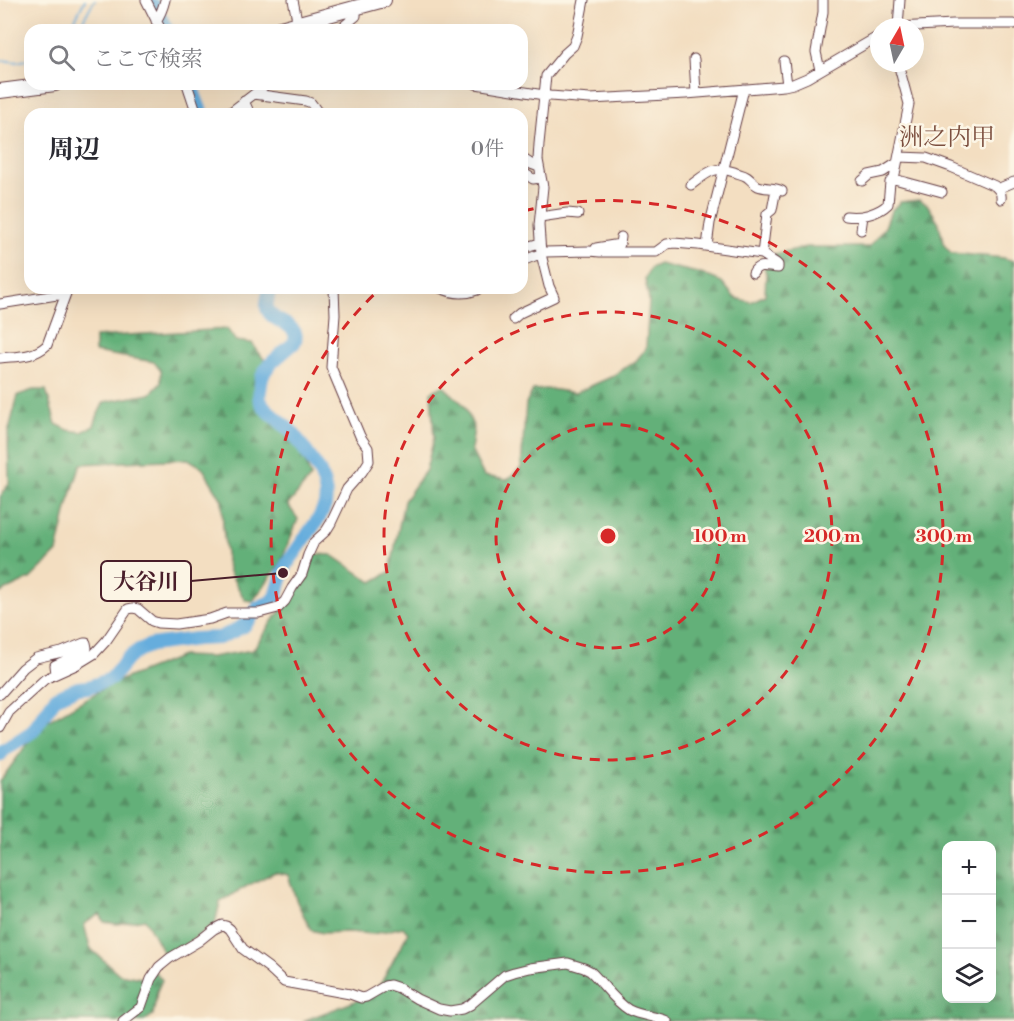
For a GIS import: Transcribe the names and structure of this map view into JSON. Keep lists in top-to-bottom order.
{
  "districts": ["洲之内甲"],
  "places": ["大谷川"],
  "north": "top",
  "page": {
    "search": "ここで検索",
    "heading": ["周辺", "0件"],
    "map_buttons": ["+", "−"]
  },
  "rings": ["100 m", "200 m", "300 m"]
}
